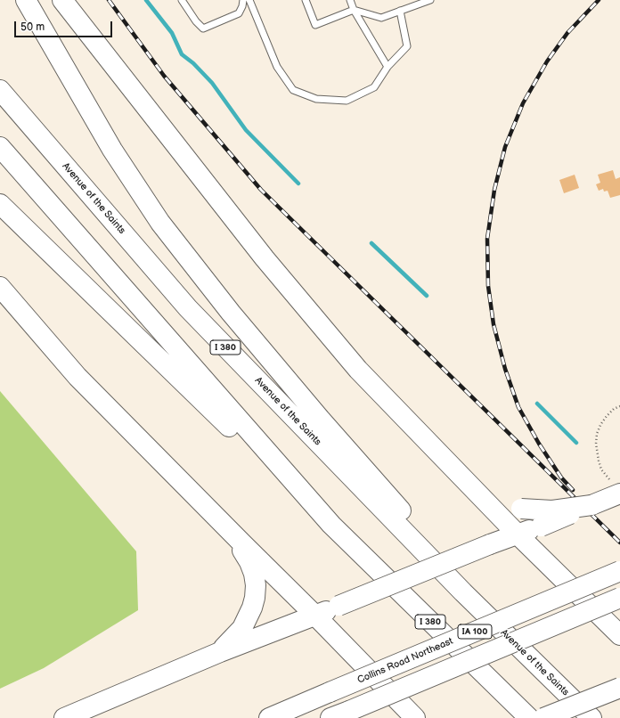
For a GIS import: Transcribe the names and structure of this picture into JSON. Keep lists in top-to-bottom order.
{
  "streets": {
    "highway": [
      "Avenue of the Saints",
      "I 380",
      "IA 100",
      "Collins Road Northeast"
    ]
  },
  "scale_bar": "50 m"
}
